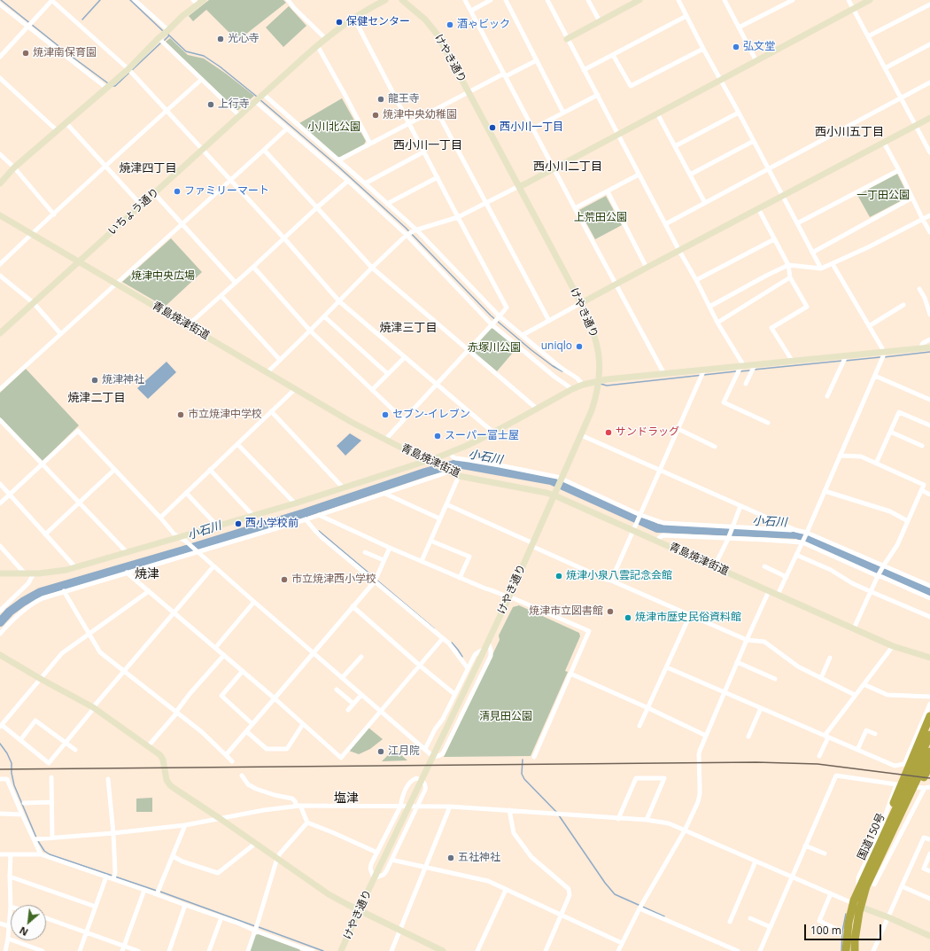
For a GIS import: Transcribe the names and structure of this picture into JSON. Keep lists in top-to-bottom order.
{
  "streets": {
    "highway": ["国道150号"],
    "street": ["けやき通り", "いちょう通り", "青島焼津街道"]
  },
  "crossings": [
    ["けやき通り", "青島焼津街道"],
    ["いちょう通り", "青島焼津街道"]
  ],
  "districts": [
    "西小川五丁目",
    "西小川一丁目",
    "西小川二丁目",
    "焼津四丁目",
    "焼津三丁目",
    "焼津二丁目",
    "焼津",
    "塩津"
  ],
  "water": ["小石川"],
  "parks": [
    "小川北公園",
    "一丁田公園",
    "上荒田公園",
    "焼津中央広場",
    "赤塚川公園",
    "清見田公園"
  ],
  "places": [
    "保健センター",
    "酒ゃビック",
    "光心寺",
    "弘文堂",
    "焼津南保育園",
    "龍王寺",
    "上行寺",
    "焼津中央幼稚園",
    "西小川一丁目",
    "ファミリーマート",
    "uniqlo",
    "焼津神社",
    "市立焼津中学校",
    "セブン-イレブン",
    "サンドラッグ",
    "スーパー富士屋",
    "西小学校前",
    "焼津小泉八雲記念会館",
    "市立焼津西小学校",
    "焼津市立図書館",
    "焼津市歴史民俗資料館",
    "江月院",
    "五社神社"
  ],
  "scale_bar": "100 m",
  "north": "bottom left"
}
